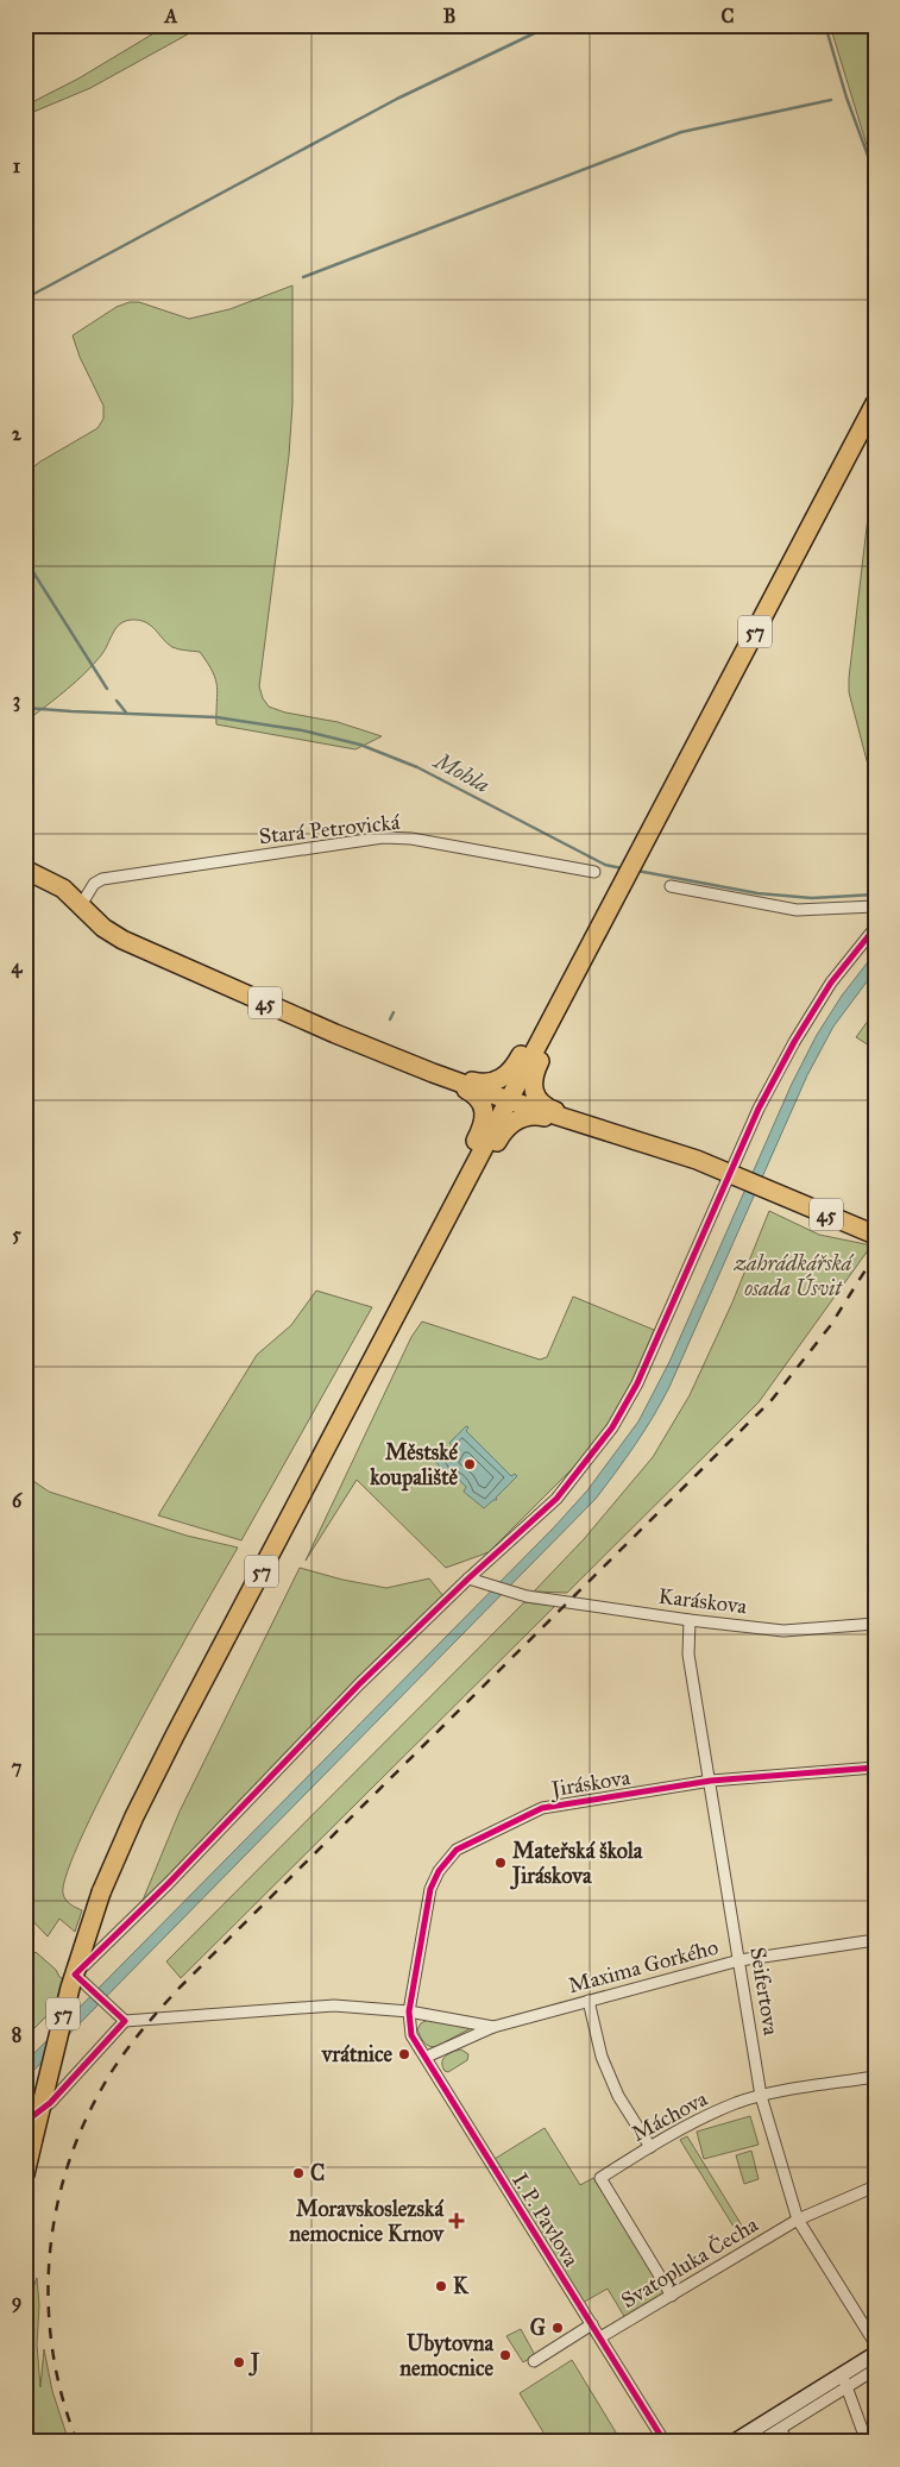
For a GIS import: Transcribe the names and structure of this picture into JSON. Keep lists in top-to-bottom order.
{
  "streets": {
    "main road": ["57", "45"],
    "street": [
      "Stará Petrovická",
      "Karáskova",
      "Jiráskova",
      "Maxima Gorkého",
      "Seifertova",
      "Máchova",
      "I. P. Pavlova",
      "Svatopluka Čecha"
    ]
  },
  "crossings": [
    ["57", "45"],
    ["Stará Petrovická", "45"],
    ["Karáskova", "Seifertova"],
    ["Jiráskova", "Maxima Gorkého"],
    ["Jiráskova", "Seifertova"],
    ["Jiráskova", "I. P. Pavlova"],
    ["Maxima Gorkého", "Seifertova"],
    ["Maxima Gorkého", "I. P. Pavlova"],
    ["Seifertova", "Máchova"],
    ["Seifertova", "Svatopluka Čecha"],
    ["Máchova", "Svatopluka Čecha"],
    ["I. P. Pavlova", "Svatopluka Čecha"]
  ],
  "water": ["Mohla"],
  "parks": ["zahrádkářská osada Úsvit"],
  "places": {
    "other": [
      "Městské koupaliště",
      "Mateřská škola Jiráskova",
      "vrátnice",
      "C",
      "K",
      "G",
      "Ubytovna nemocnice",
      "J"
    ],
    "health": ["Moravskoslezská nemocnice Krnov"]
  },
  "grid": {
    "columns": ["A", "B", "C"],
    "rows": [
      "1",
      "2",
      "3",
      "4",
      "5",
      "6",
      "7",
      "8",
      "9"
    ]
  }
}
